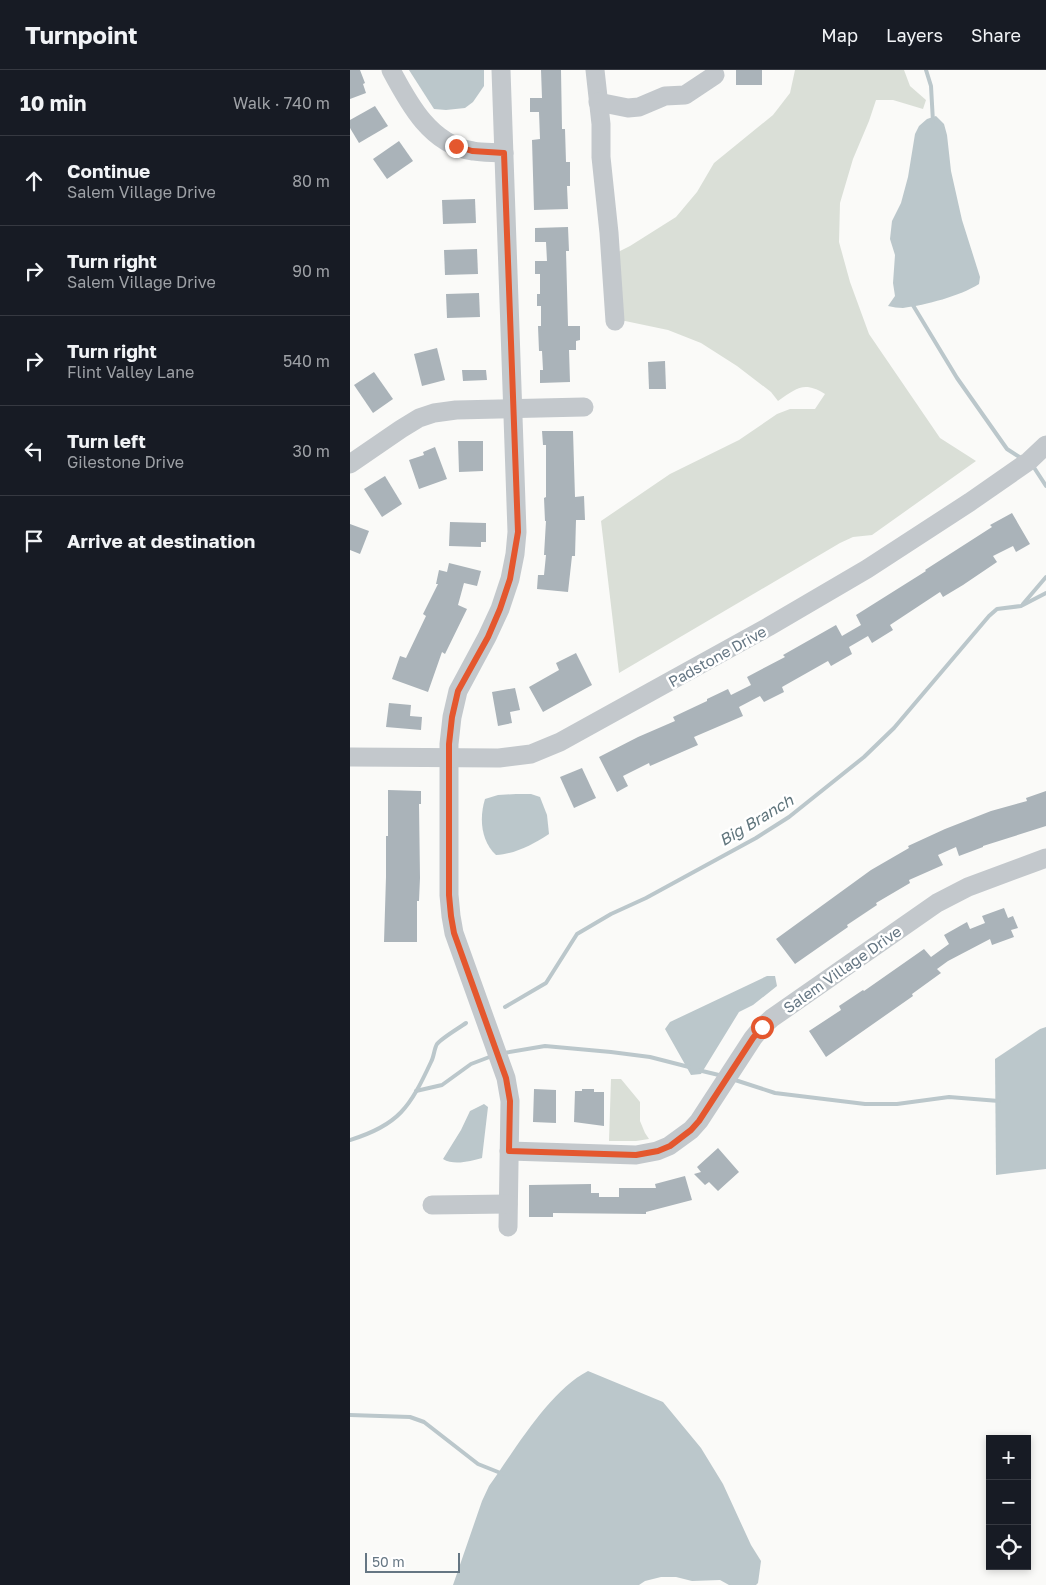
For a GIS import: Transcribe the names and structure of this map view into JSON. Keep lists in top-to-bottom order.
{
  "streets": {
    "street": ["Padstone Drive", "Salem Village Drive"]
  },
  "water": ["Big Branch"],
  "scale_bar": "50 m",
  "page": {
    "header": "Turnpoint",
    "nav": ["Map", "Layers", "Share"],
    "heading": ["10 min", "Walk · 740 m"],
    "list": [
      ["Continue", "Salem Village Drive", "80 m"],
      ["Turn right", "Salem Village Drive", "90 m"],
      ["Turn right", "Flint Valley Lane", "540 m"],
      ["Turn left", "Gilestone Drive", "30 m"],
      "Arrive at destination"
    ],
    "map_buttons": ["+", "−"],
    "scale": "50 m"
  }
}
